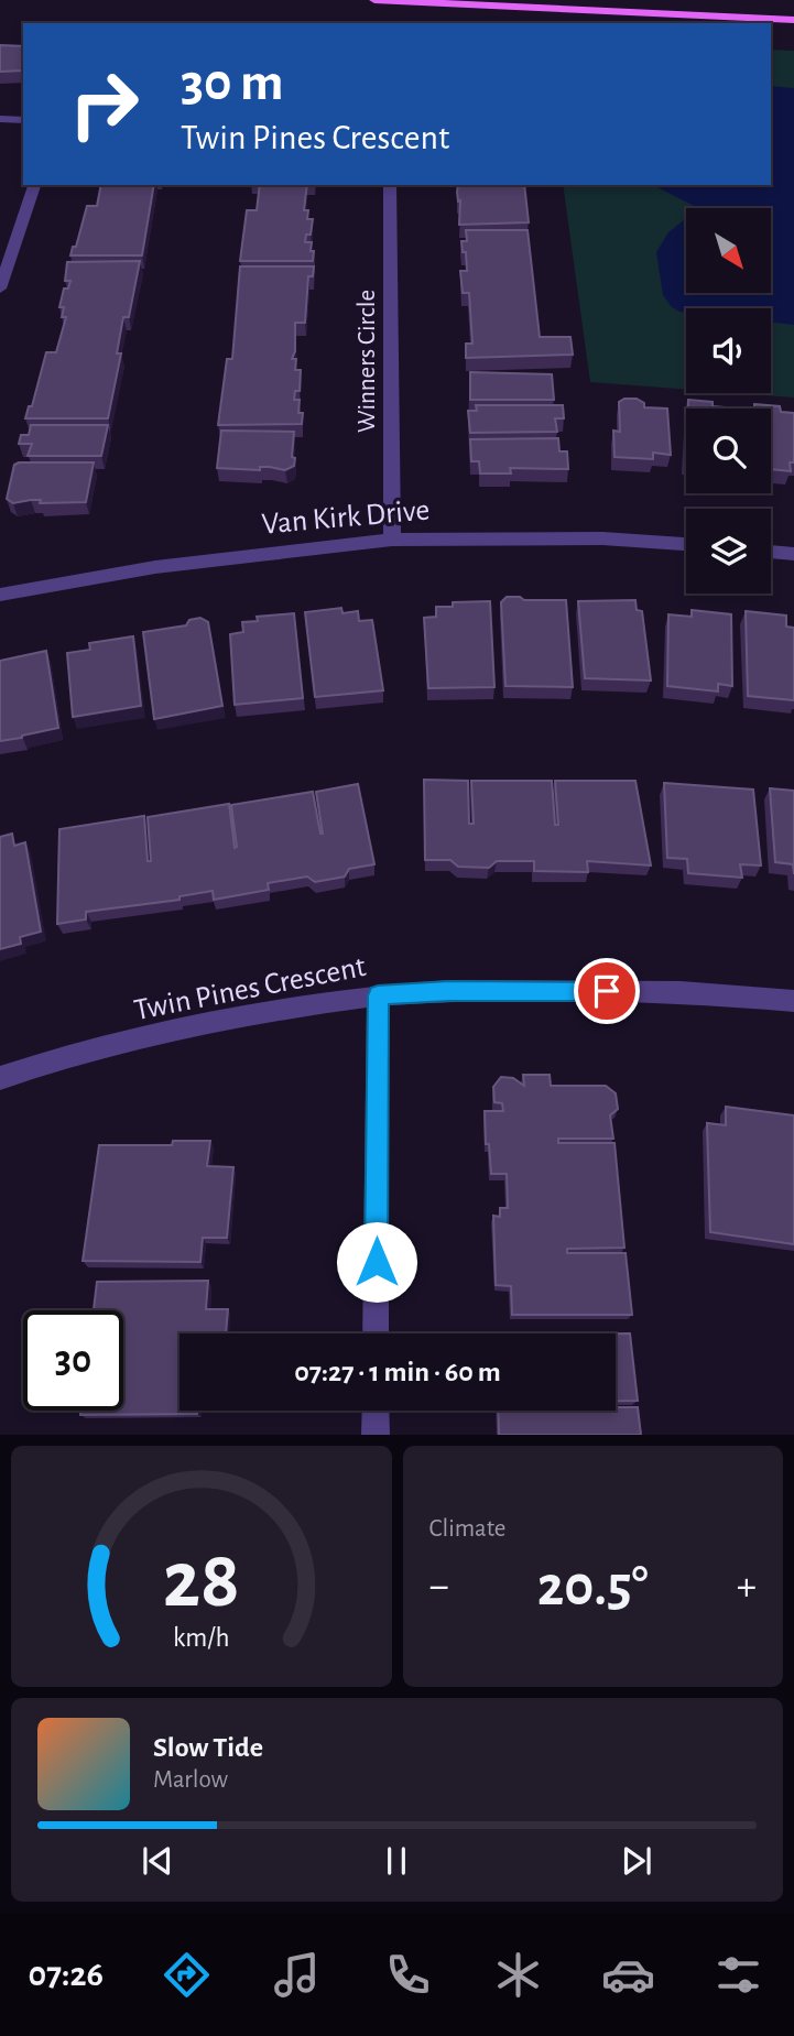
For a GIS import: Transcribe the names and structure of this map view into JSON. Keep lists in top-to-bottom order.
{
  "streets": {
    "street": ["Winners Circle", "Van Kirk Drive", "Twin Pines Crescent"]
  },
  "crossings": [
    ["Winners Circle", "Van Kirk Drive"]
  ],
  "north": "bottom right",
  "page": {
    "turn": ["30 m", "Twin Pines Crescent"],
    "limit": "30",
    "trip": "07:27 · 1 min · 60 m",
    "tile": "Climate",
    "heat": ["−", "20.5°", "+"],
    "song": ["Slow Tide", "Marlow"],
    "tabs": "07:26",
    "gauge": ["28", "km/h"]
  }
}
